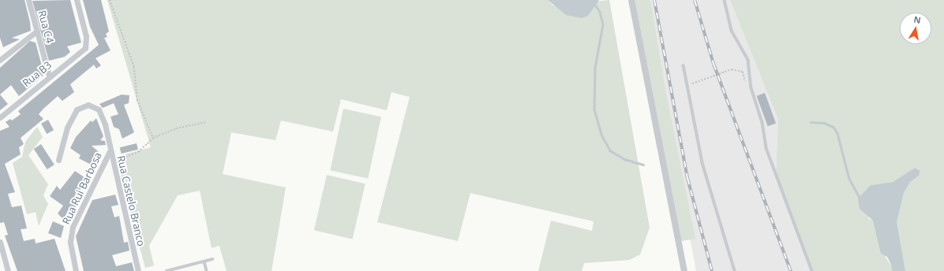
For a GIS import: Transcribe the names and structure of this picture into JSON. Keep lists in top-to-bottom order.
{
  "streets": {
    "street": [
      "Rua C4",
      "Rua B3",
      "Rua Rui Barbosa",
      "Rua Castelo Branco"
    ]
  },
  "crossings": [
    ["Rua C4", "Rua B3"],
    ["Rua Rui Barbosa", "Rua Castelo Branco"]
  ],
  "north": "top"
}
